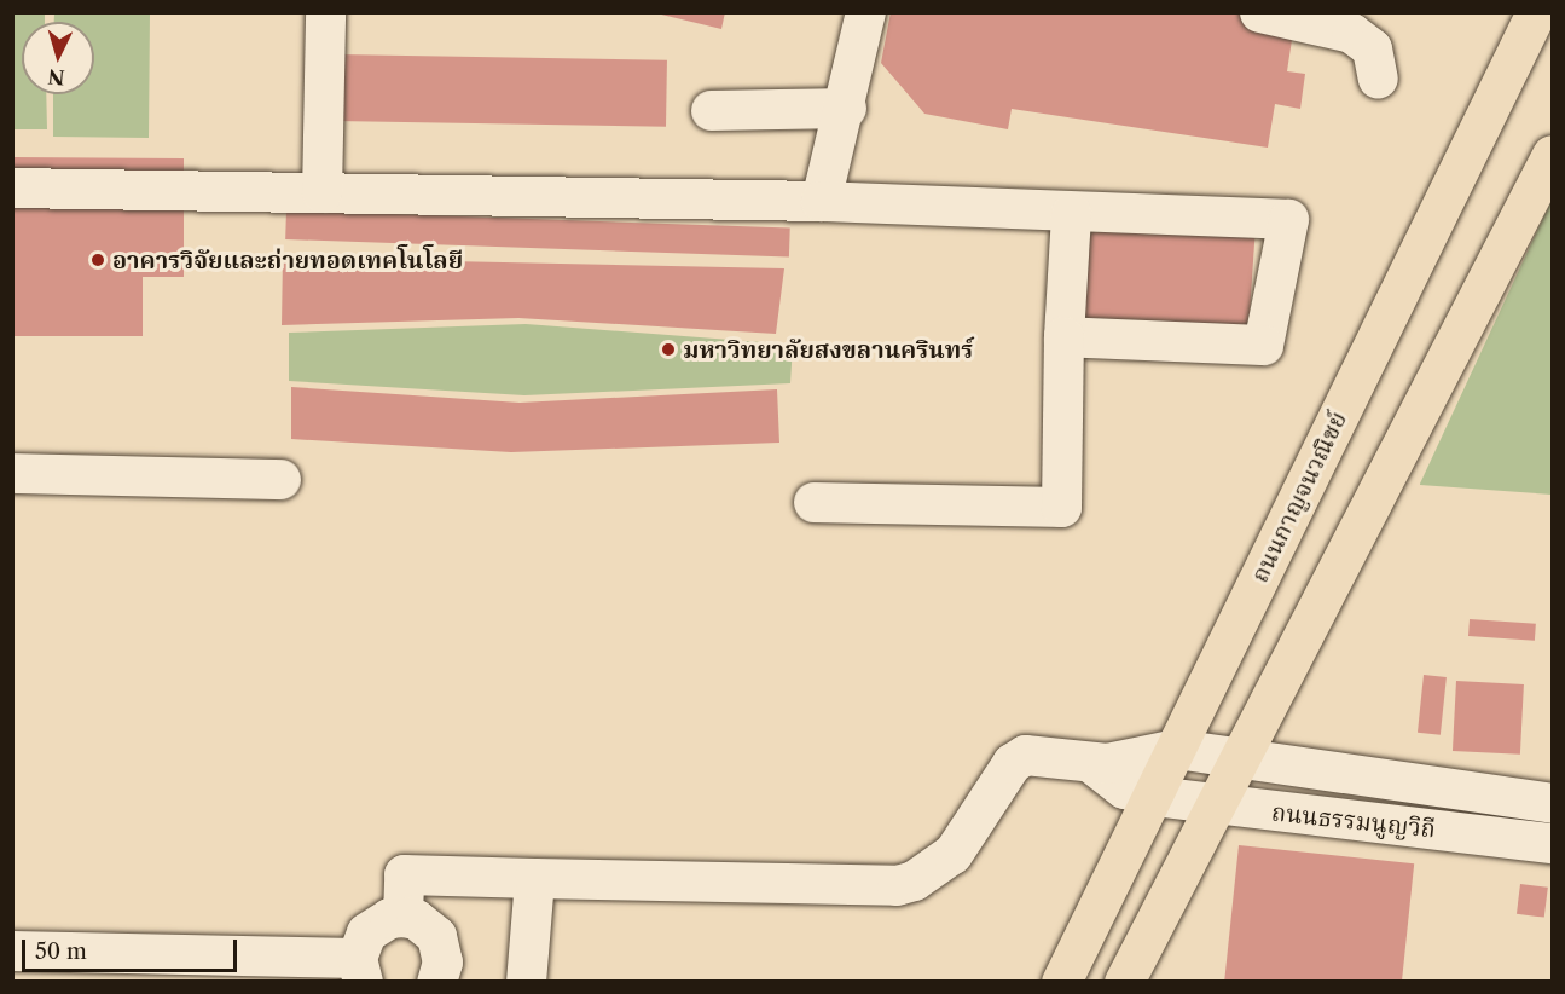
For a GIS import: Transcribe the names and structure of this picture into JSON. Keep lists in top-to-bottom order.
{
  "streets": {
    "main road": ["ถนนกาญจนวณิชย์"],
    "street": ["ถนนธรรมนูญวิถี"]
  },
  "crossings": [
    ["ถนนกาญจนวณิชย์", "ถนนธรรมนูญวิถี"]
  ],
  "places": ["อาคารวิจัยและถ่ายทอดเทคโนโลยี", "มหาวิทยาลัยสงขลานครินทร์"],
  "scale_bar": "50 m",
  "north": "bottom"
}
